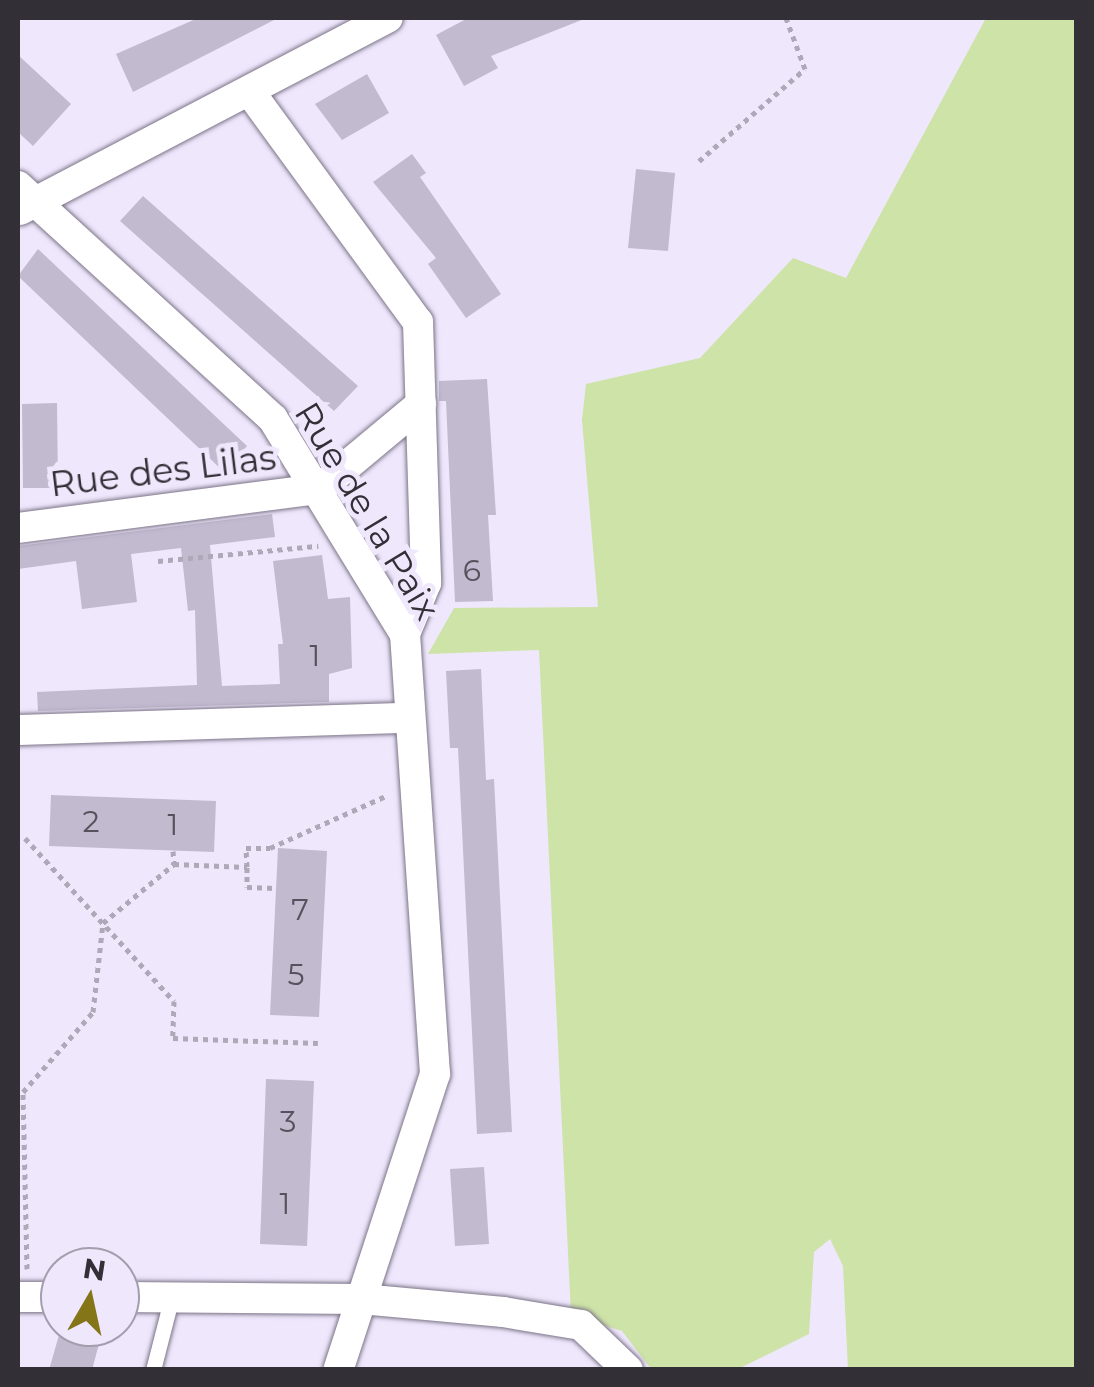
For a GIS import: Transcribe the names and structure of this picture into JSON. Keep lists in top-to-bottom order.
{
  "streets": {
    "street": ["Rue des Lilas", "Rue de la Paix"]
  },
  "crossings": [
    ["Rue des Lilas", "Rue de la Paix"]
  ],
  "house_numbers": [
    "6",
    "1",
    "2",
    "1",
    "7",
    "5",
    "3",
    "1"
  ],
  "north": "top"
}
